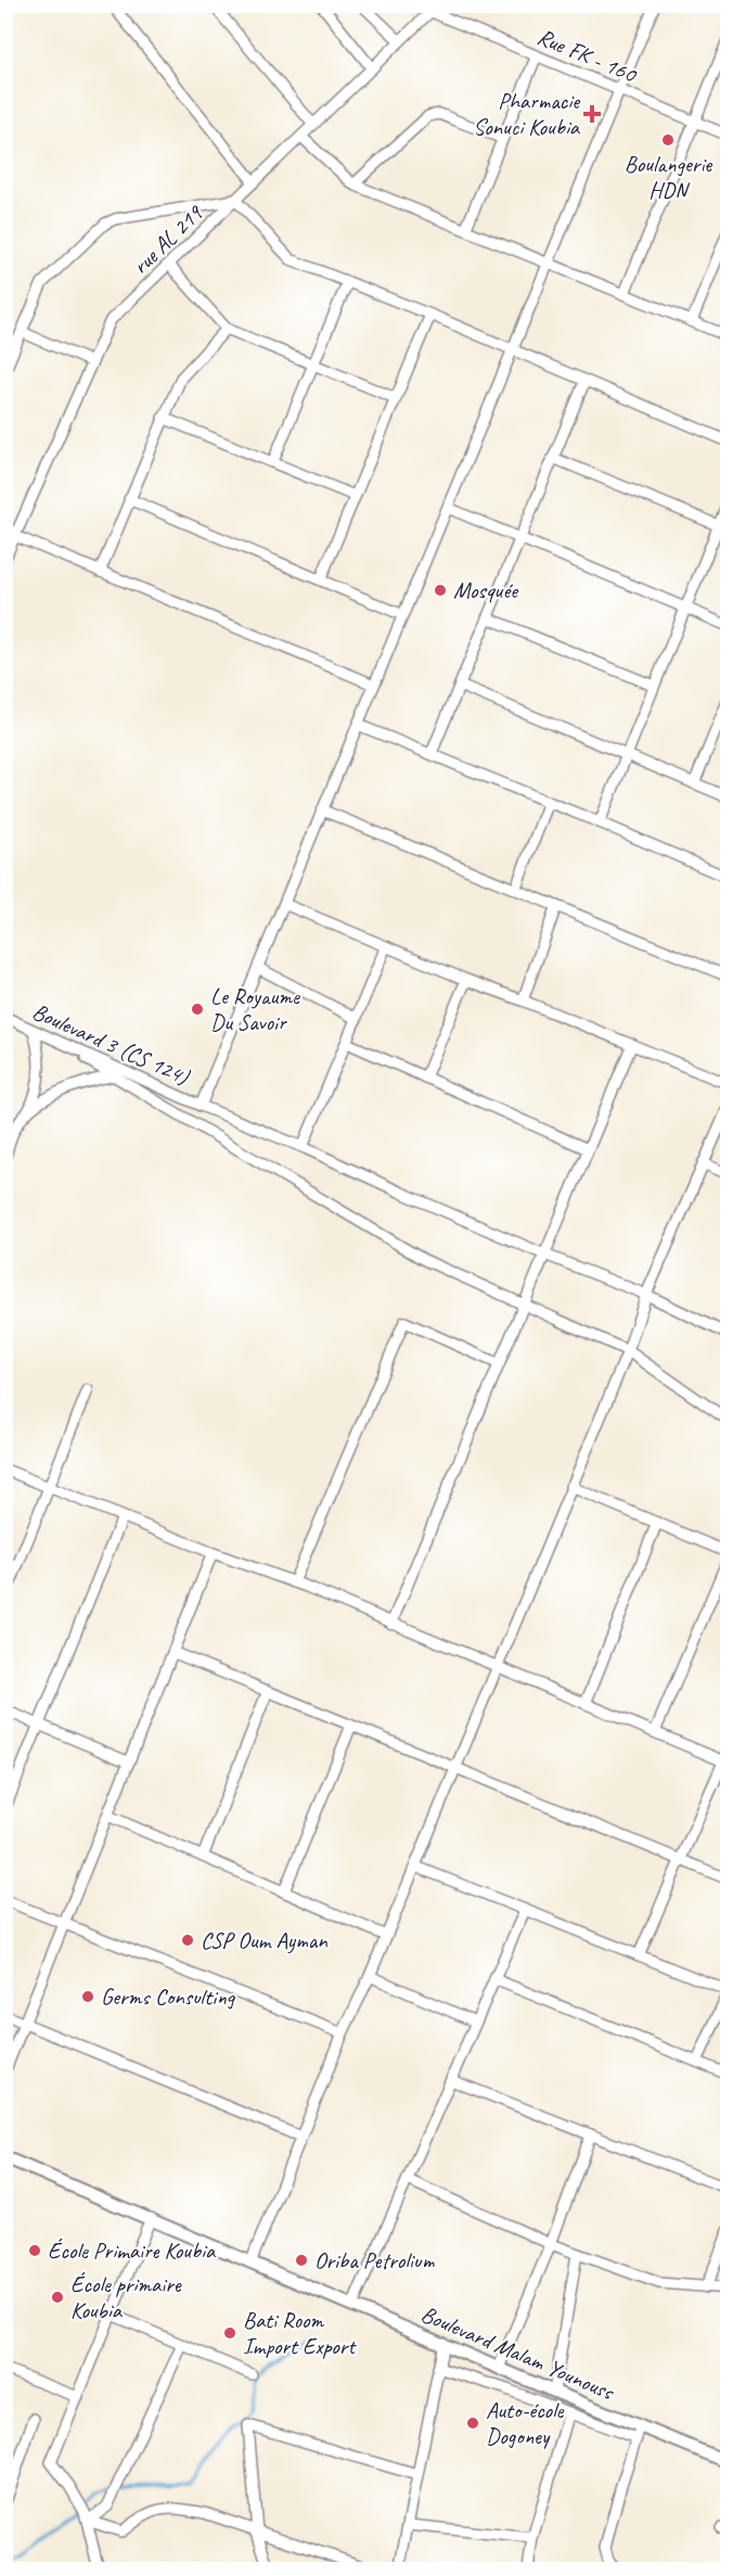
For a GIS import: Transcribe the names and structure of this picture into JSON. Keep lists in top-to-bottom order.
{
  "streets": {
    "main road": ["Boulevard Malam Younouss"],
    "street": ["Rue FK - 160", "rue AL 219", "Boulevard 3 (CS 124)"]
  },
  "crossings": [
    ["Rue FK - 160", "rue AL 219"]
  ],
  "places": {
    "health": ["Pharmacie Sonuci Koubia"],
    "other": [
      "Boulangerie HDN",
      "Mosquée",
      "Le Royaume Du Savoir",
      "CSP Oum Ayman",
      "Germs Consulting",
      "École Primaire Koubia",
      "Oriba Petrolium",
      "École primaire Koubia",
      "Bati Room Import Export",
      "Auto-école Dogoney"
    ]
  }
}
